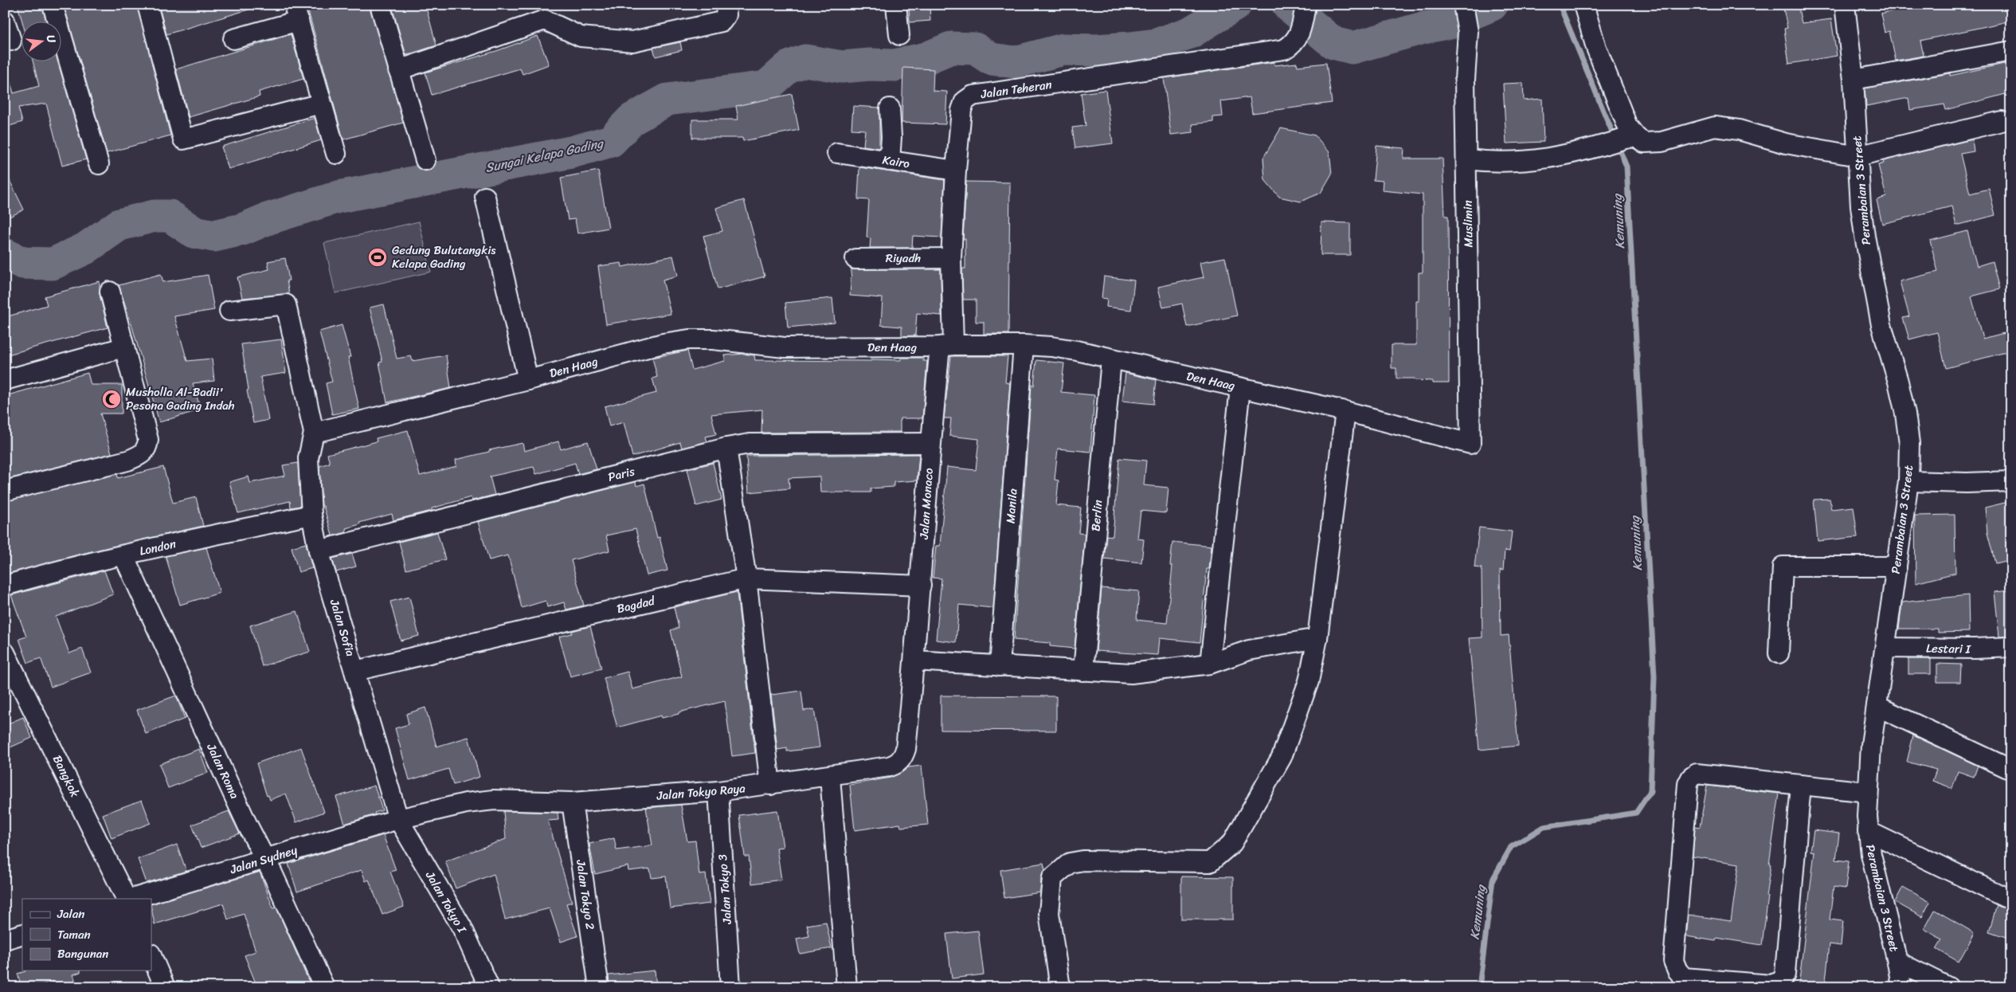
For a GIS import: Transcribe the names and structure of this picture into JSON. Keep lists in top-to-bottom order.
{
  "streets": {
    "street": [
      "Jalan Teheran",
      "Kairo",
      "Perambaian 3 Street",
      "Muslimin",
      "Riyadh",
      "Den Haag",
      "Paris",
      "Jalan Monaco",
      "Manila",
      "Berlin",
      "London",
      "Bagdad",
      "Jalan Sofia",
      "Lestari I",
      "Jalan Roma",
      "Bangkok",
      "Jalan Tokyo Raya",
      "Jalan Sydney",
      "Jalan Tokyo 3",
      "Jalan Tokyo 2",
      "Jalan Tokyo I"
    ]
  },
  "crossings": [
    ["Jalan Teheran", "Kairo"],
    ["Jalan Teheran", "Riyadh"],
    ["Jalan Teheran", "Den Haag"],
    ["Jalan Teheran", "Jalan Monaco"],
    ["Perambaian 3 Street", "Lestari I"],
    ["Muslimin", "Den Haag"],
    ["Den Haag", "Jalan Monaco"],
    ["Den Haag", "Manila"],
    ["Den Haag", "Berlin"],
    ["Den Haag", "Jalan Sofia"],
    ["Paris", "Jalan Monaco"],
    ["Paris", "Jalan Sofia"],
    ["Jalan Monaco", "Bagdad"],
    ["Jalan Monaco", "Jalan Tokyo Raya"],
    ["London", "Jalan Sofia"],
    ["London", "Jalan Roma"],
    ["Bagdad", "Jalan Sofia"],
    ["Jalan Sofia", "Jalan Tokyo Raya"],
    ["Jalan Sofia", "Jalan Sydney"],
    ["Jalan Sofia", "Jalan Tokyo I"],
    ["Jalan Roma", "Jalan Sydney"],
    ["Jalan Tokyo Raya", "Jalan Sydney"],
    ["Jalan Tokyo Raya", "Jalan Tokyo 3"],
    ["Jalan Tokyo Raya", "Jalan Tokyo 2"],
    ["Jalan Tokyo Raya", "Jalan Tokyo I"],
    ["Jalan Sydney", "Jalan Tokyo I"]
  ],
  "water": ["Sungai Kelapa Gading", "Kemuning"],
  "places": {
    "sports": ["Gedung Bulutangkis Kelapa Gading"],
    "mosque": ["Musholla Al-Badii' Pesona Gading Indah"]
  },
  "legend": ["Jalan", "Taman", "Bangunan"],
  "north": "right"
}
